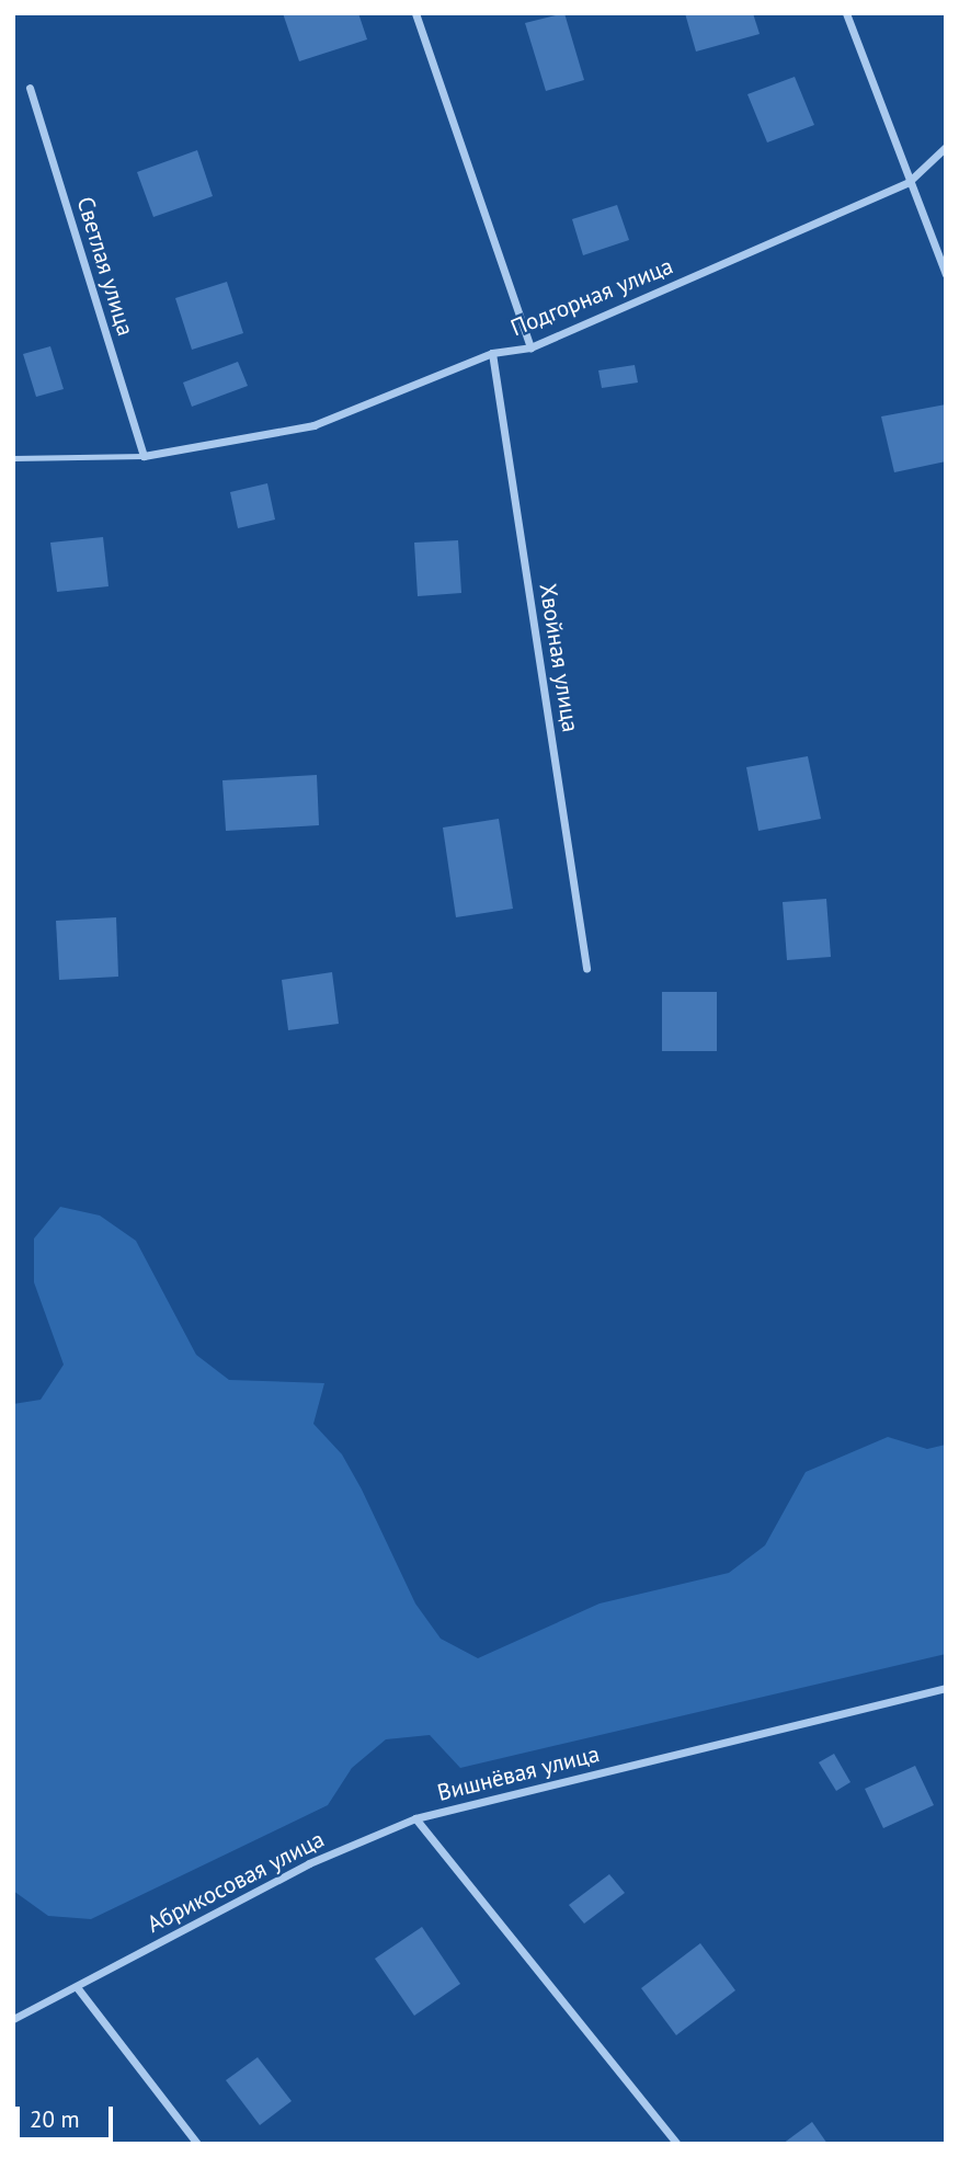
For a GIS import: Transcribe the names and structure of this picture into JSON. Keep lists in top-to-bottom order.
{
  "streets": {
    "street": [
      "Светлая улица",
      "Подгорная улица",
      "Хвойная улица",
      "Вишнёвая улица",
      "Абрикосовая улица"
    ]
  },
  "crossings": [
    ["Светлая улица", "Подгорная улица"],
    ["Подгорная улица", "Хвойная улица"],
    ["Вишнёвая улица", "Абрикосовая улица"]
  ],
  "scale_bar": "20 m"
}
